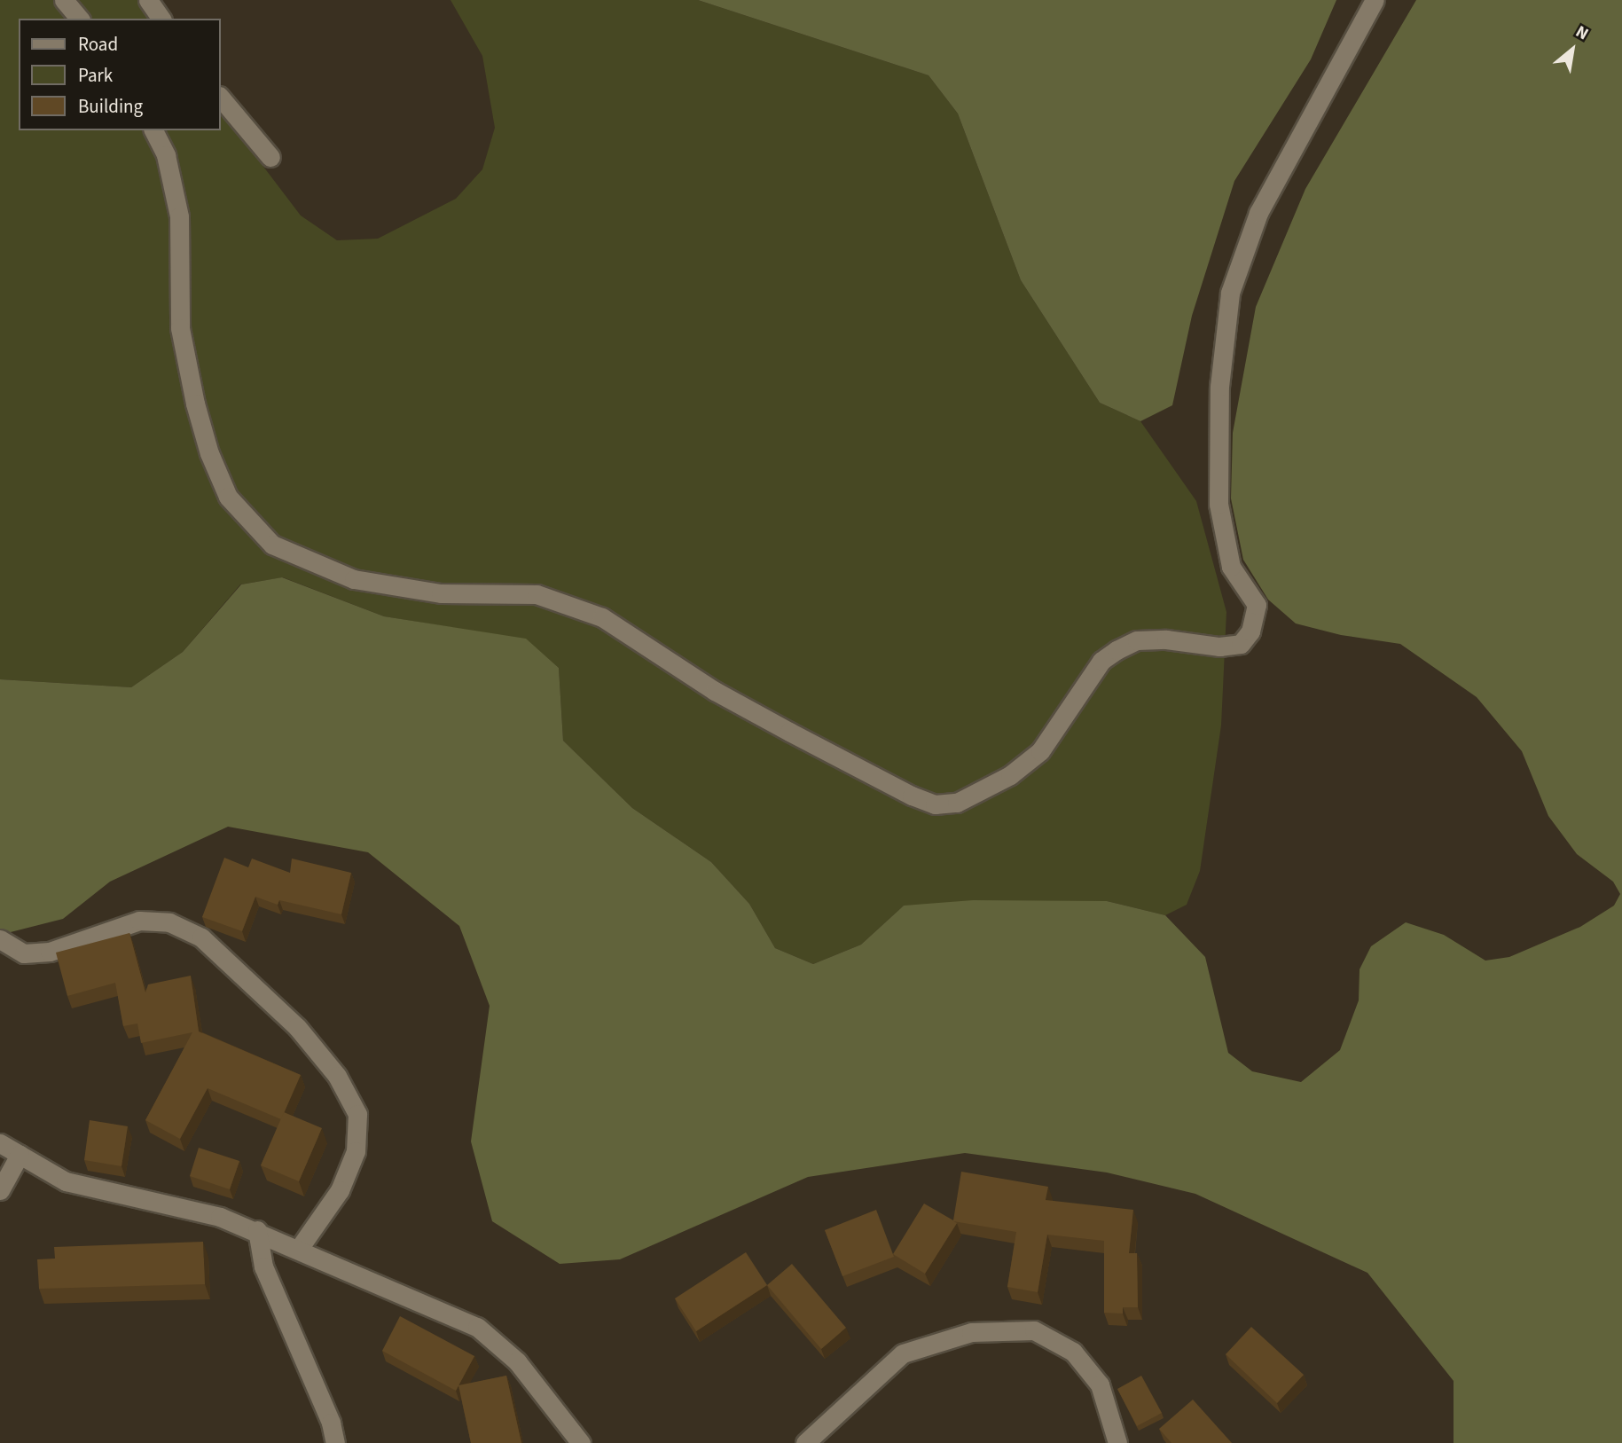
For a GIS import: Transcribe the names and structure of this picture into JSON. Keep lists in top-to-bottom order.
{
  "legend": ["Road", "Park", "Building"],
  "north": "top right"
}
